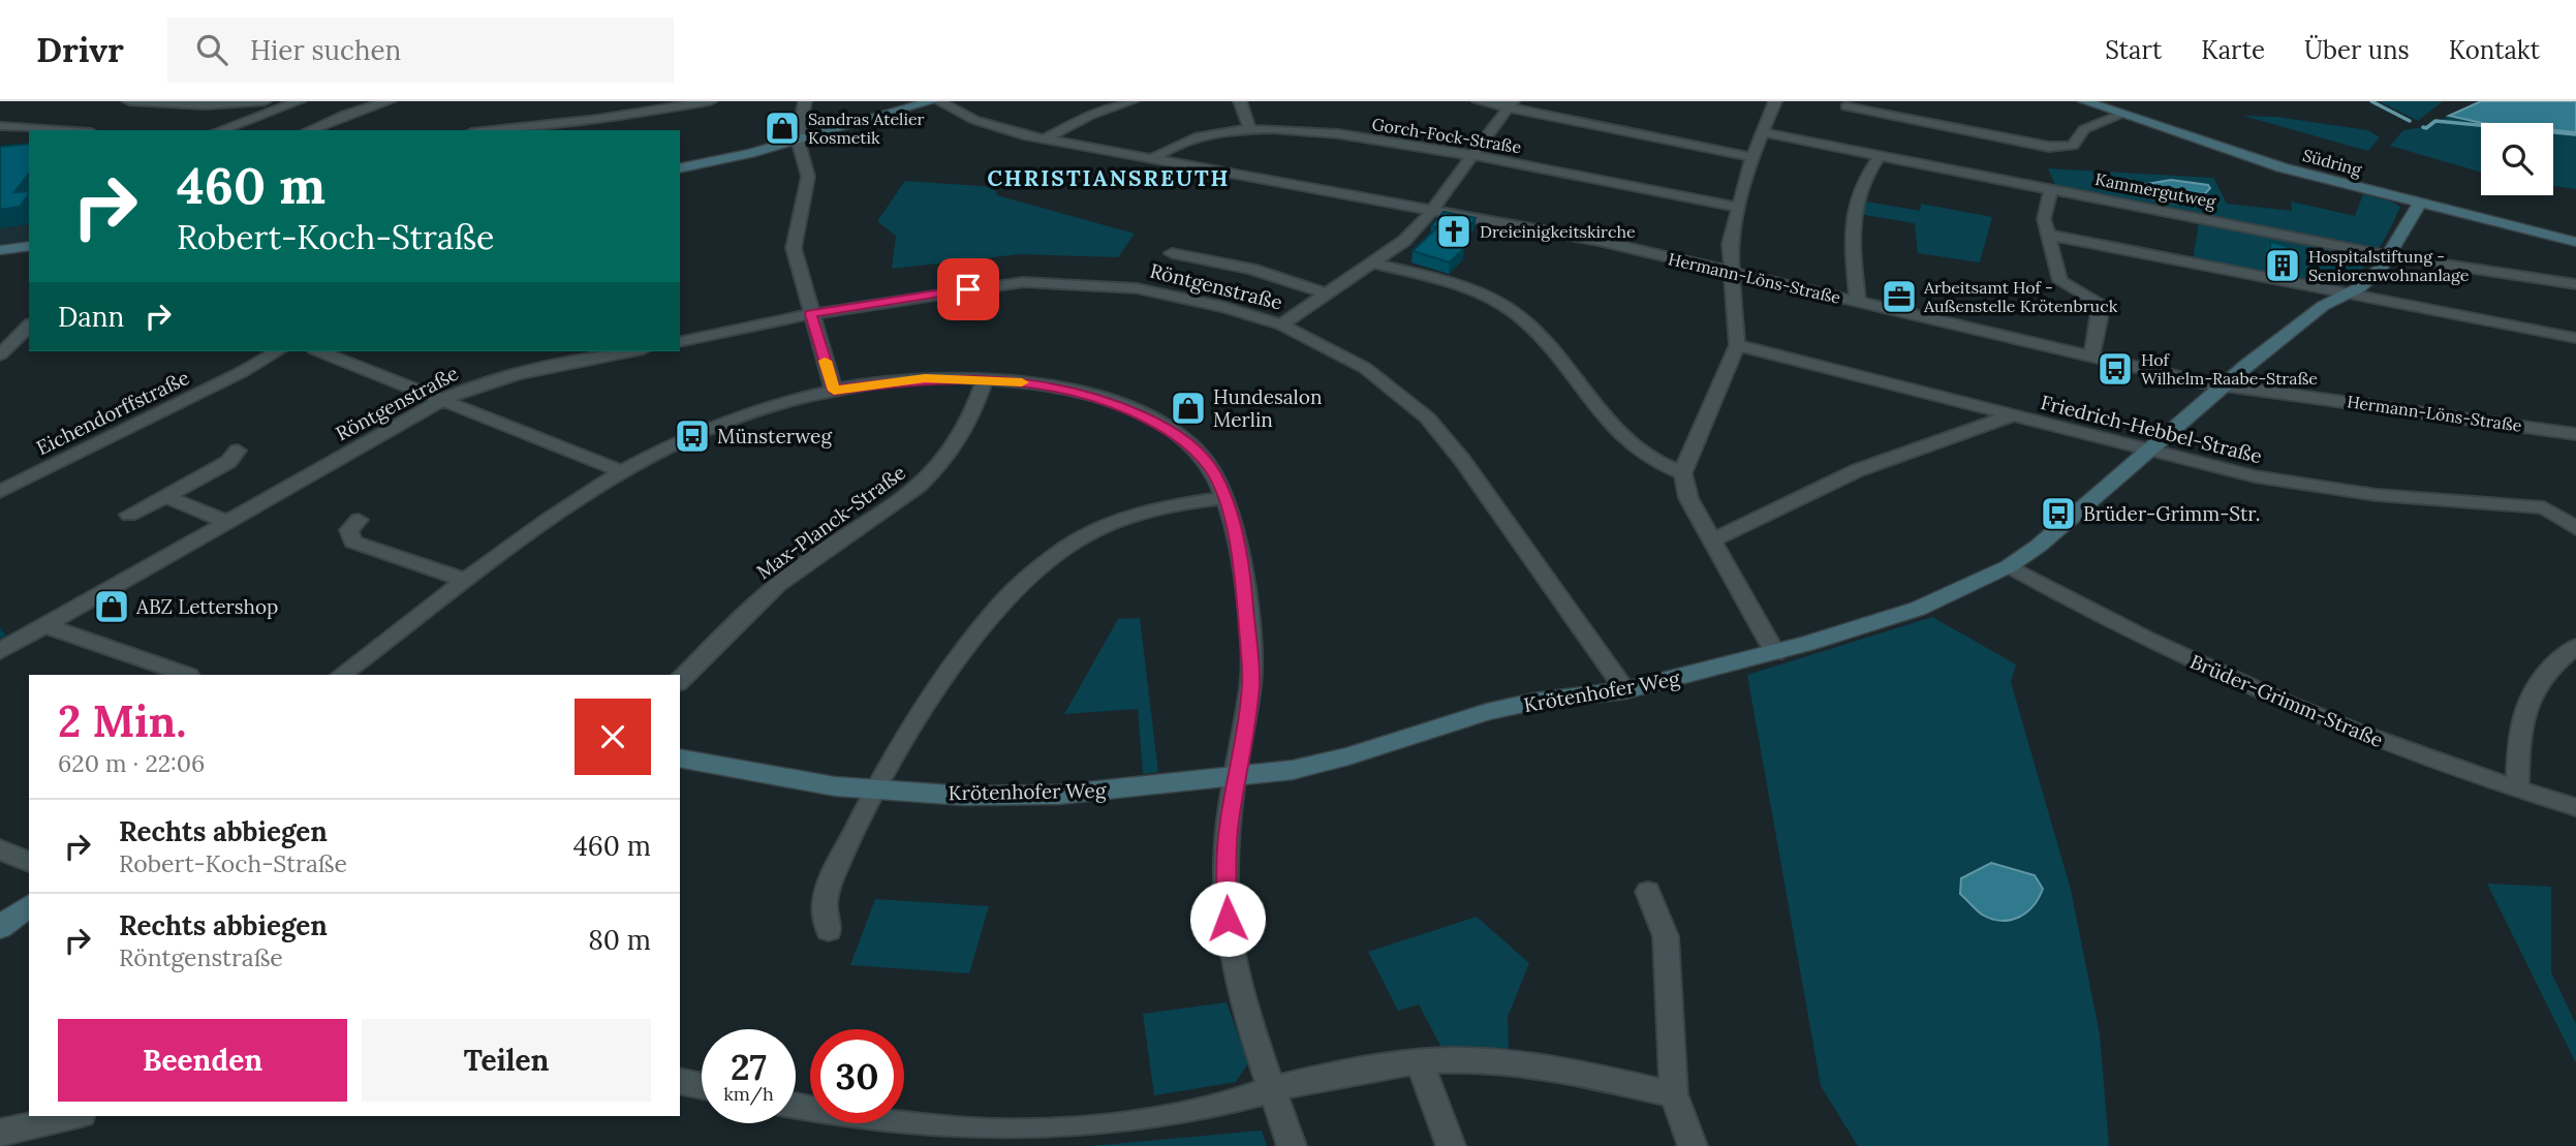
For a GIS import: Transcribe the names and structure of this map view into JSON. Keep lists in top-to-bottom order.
{
  "streets": {
    "street": [
      "Gorch-Fock-Straße",
      "Südring",
      "Kammergutweg",
      "Hermann-Löns-Straße",
      "Röntgenstraße",
      "Eichendorffstraße",
      "Friedrich-Hebbel-Straße",
      "Max-Planck-Straße",
      "Krötenhofer Weg",
      "Brüder-Grimm-Straße"
    ]
  },
  "crossings": [
    ["Gorch-Fock-Straße", "Hermann-Löns-Straße"],
    ["Südring", "Krötenhofer Weg"],
    ["Kammergutweg", "Krötenhofer Weg"],
    ["Hermann-Löns-Straße", "Krötenhofer Weg"],
    ["Röntgenstraße", "Krötenhofer Weg"],
    ["Friedrich-Hebbel-Straße", "Krötenhofer Weg"],
    ["Krötenhofer Weg", "Brüder-Grimm-Straße"]
  ],
  "districts": ["CHRISTIANSREUTH"],
  "places": {
    "shop": ["Sandras Atelier Kosmetik", "Hundesalon Merlin", "ABZ Lettershop"],
    "church": ["Dreieinigkeitskirche"],
    "building": ["Hospitalstiftung - Seniorenwohnanlage"],
    "office": ["Arbeitsamt Hof - Außenstelle Krötenbruck"],
    "bus stop": ["Hof Wilhelm-Raabe-Straße", "Münsterweg", "Brüder-Grimm-Str."]
  },
  "page": {
    "header": "Drivr",
    "search": "Hier suchen",
    "nav": [
      "Start",
      "Karte",
      "Über uns",
      "Kontakt"
    ],
    "turn": ["460 m", "Robert-Koch-Straße"],
    "then": "Dann",
    "heading": ["2 Min.", "620 m · 22:06"],
    "list": [
      {
        "name": "Rechts abbiegen",
        "note": "Robert-Koch-Straße",
        "value": "460 m"
      },
      {
        "name": "Rechts abbiegen",
        "note": "Röntgenstraße",
        "value": "80 m"
      }
    ],
    "buttons": ["Beenden", "Teilen"],
    "speed": "27 km/h",
    "limit": "30"
  }
}
